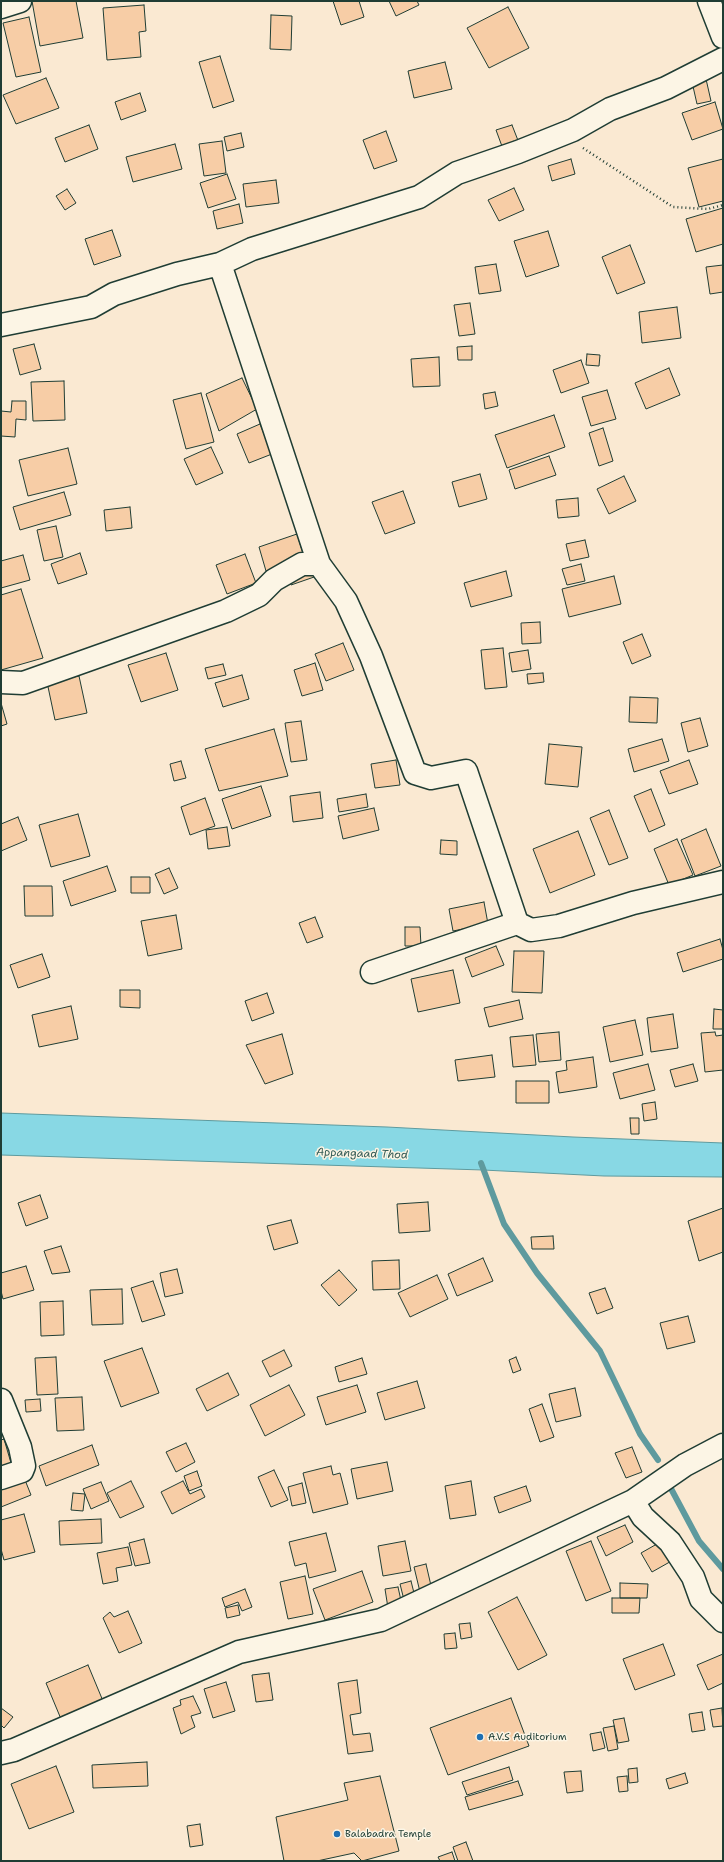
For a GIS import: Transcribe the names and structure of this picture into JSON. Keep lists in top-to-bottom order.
{
  "water": ["Appangaad Thod"],
  "places": ["A.V.S Auditorium", "Balabadra Temple"]
}
